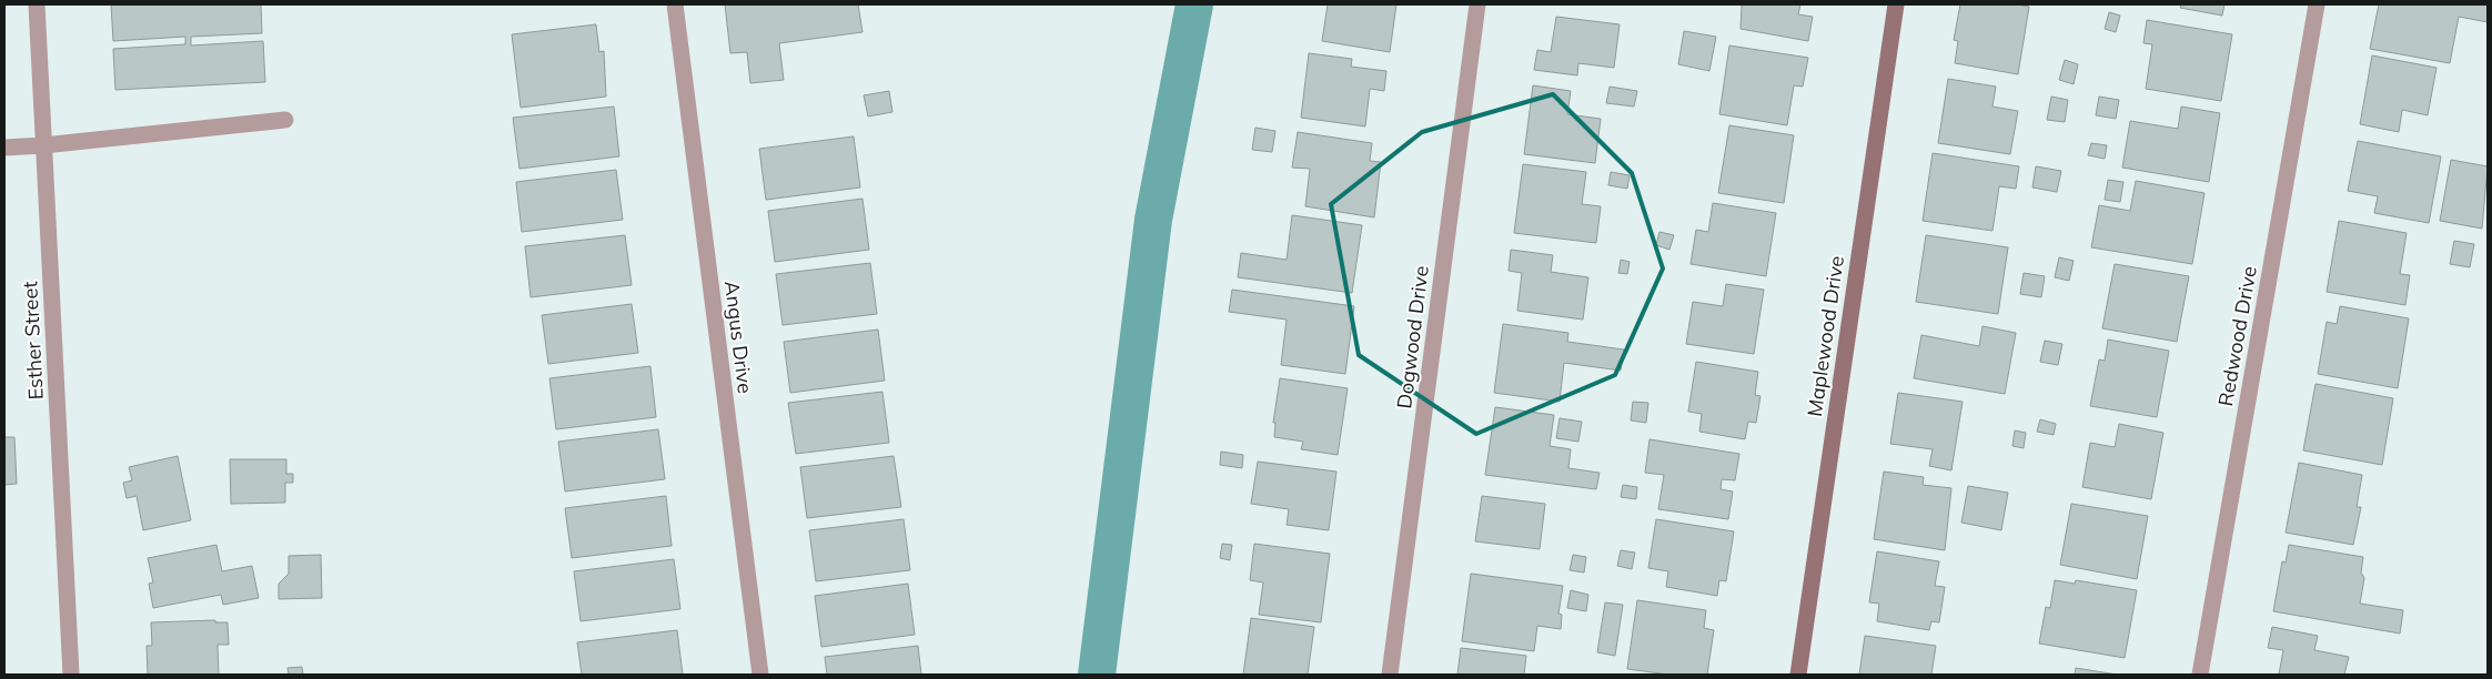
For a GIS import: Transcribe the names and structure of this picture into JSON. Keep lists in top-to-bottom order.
{
  "streets": {
    "street": [
      "Maplewood Drive",
      "Redwood Drive",
      "Angus Drive",
      "Dogwood Drive",
      "Esther Street"
    ]
  }
}
